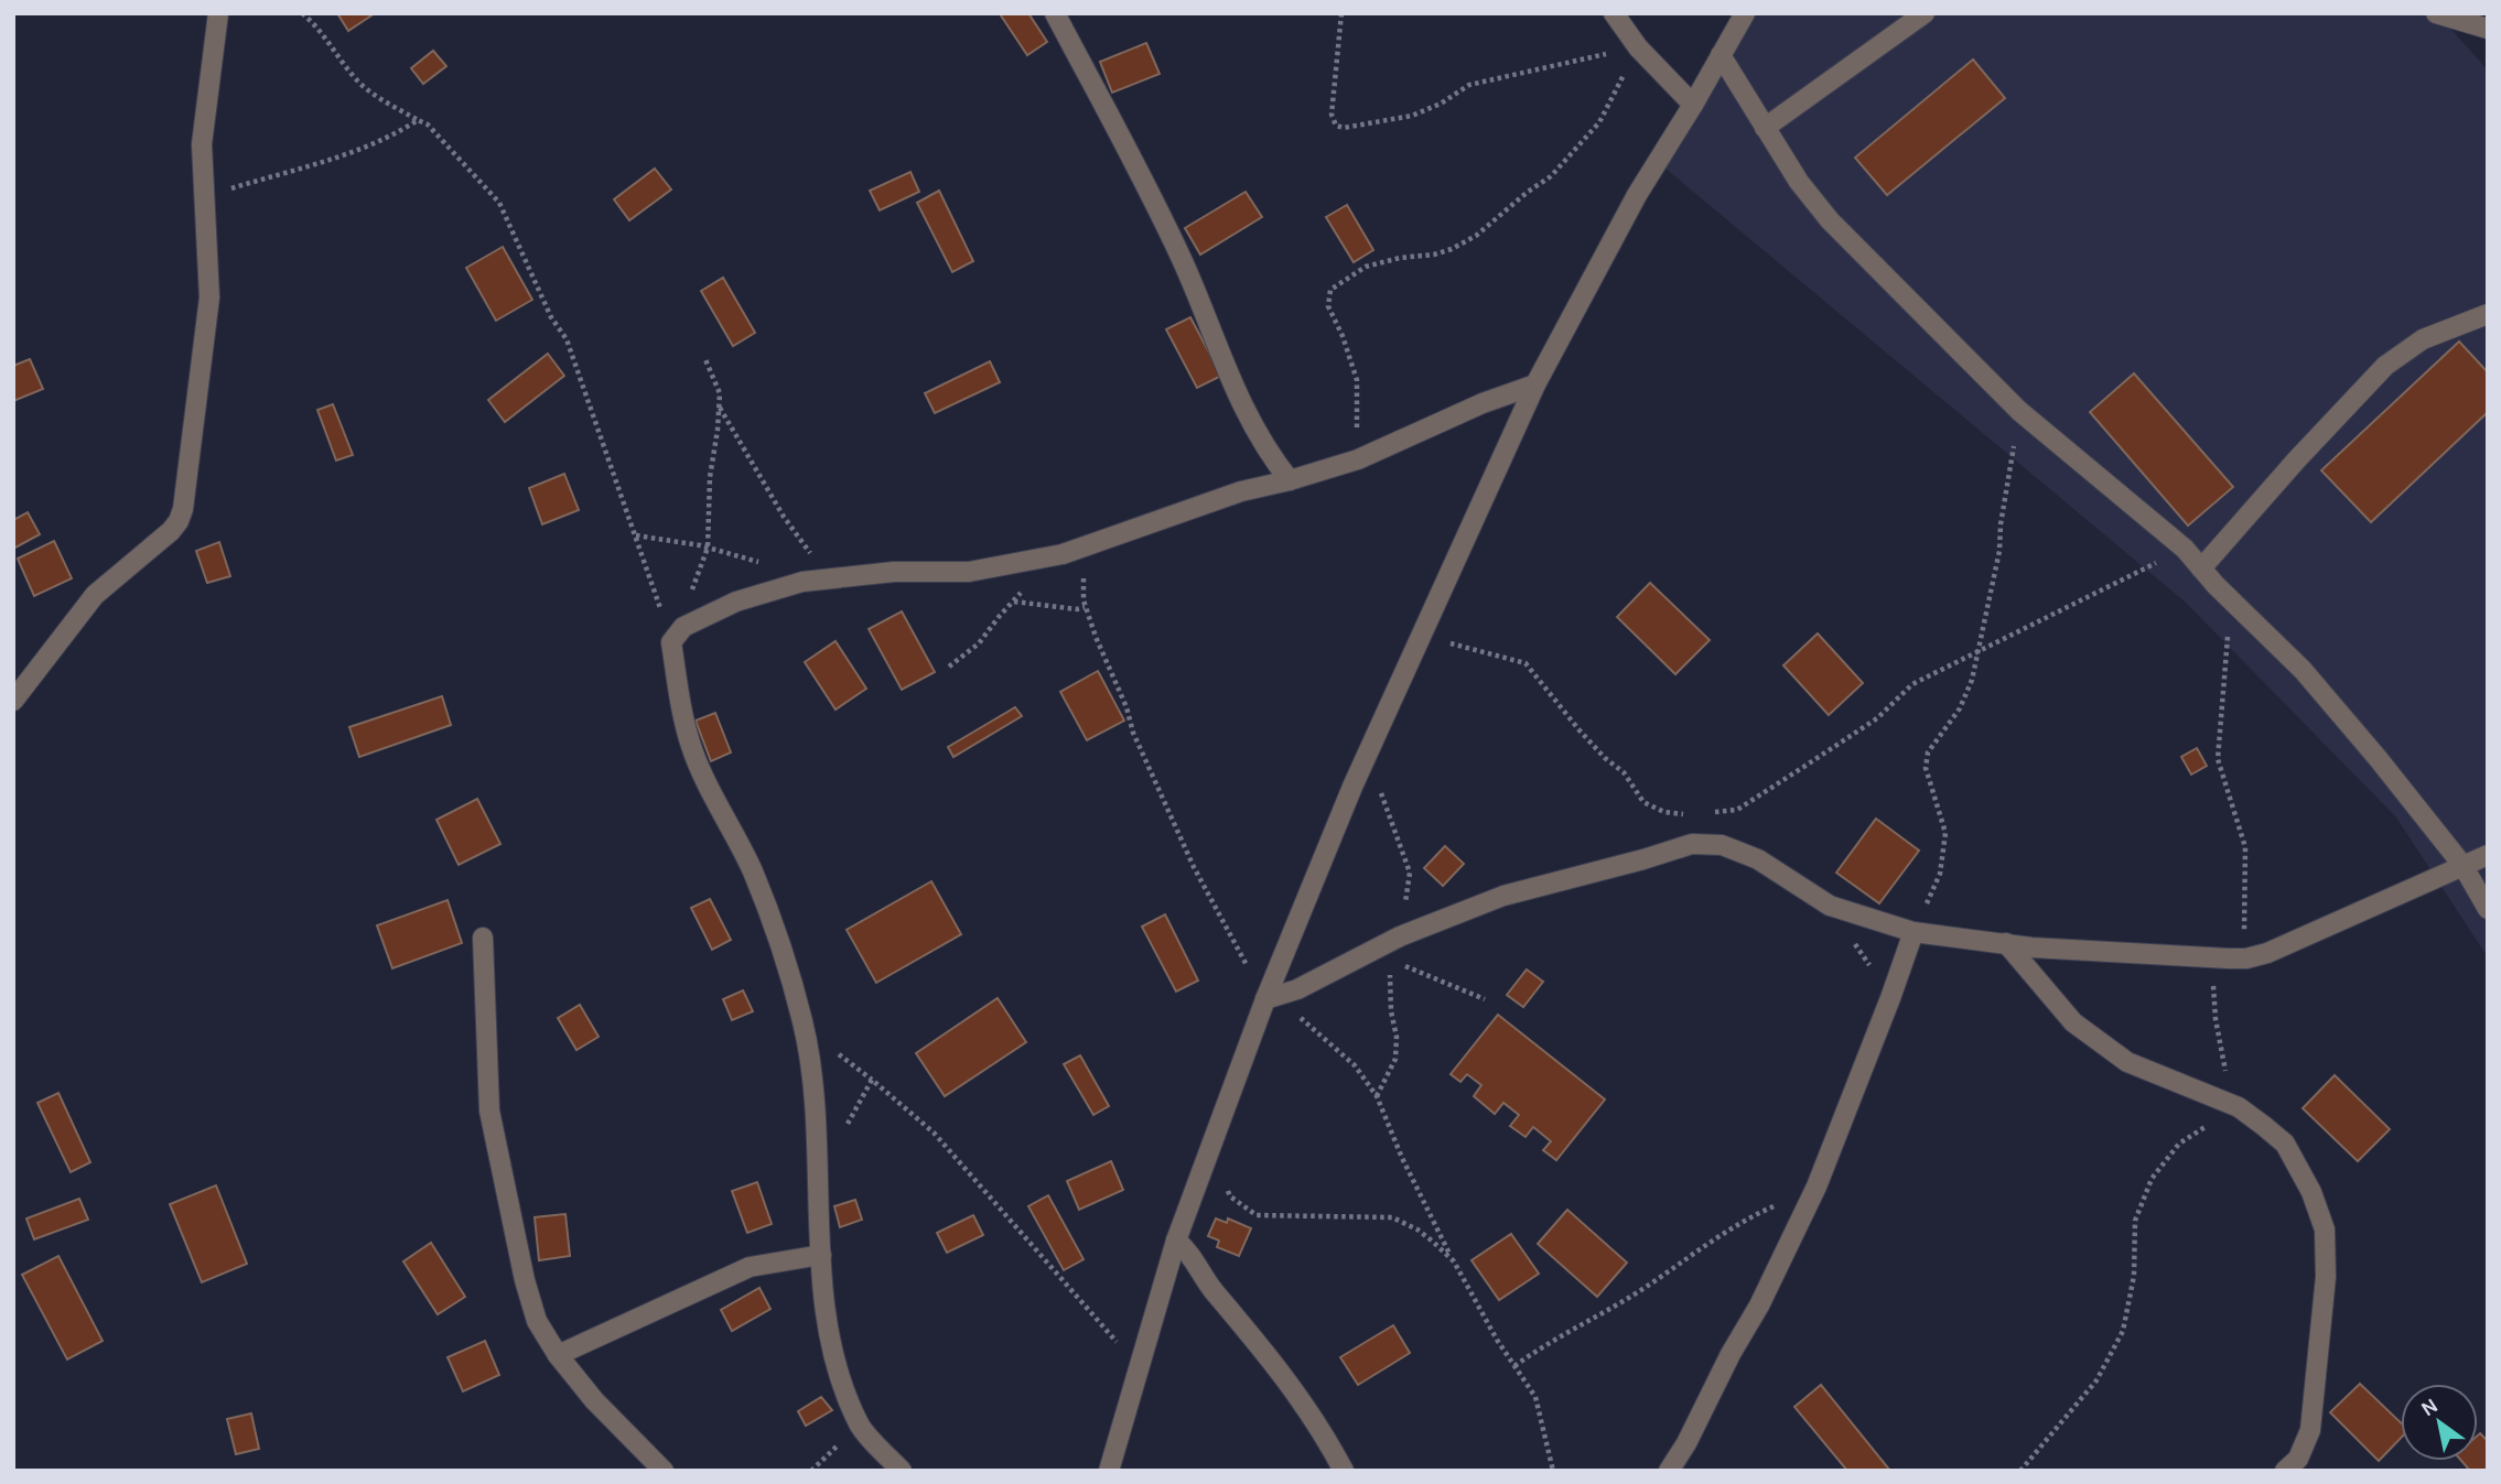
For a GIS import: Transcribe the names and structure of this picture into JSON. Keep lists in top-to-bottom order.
{
  "north": "top left"
}
